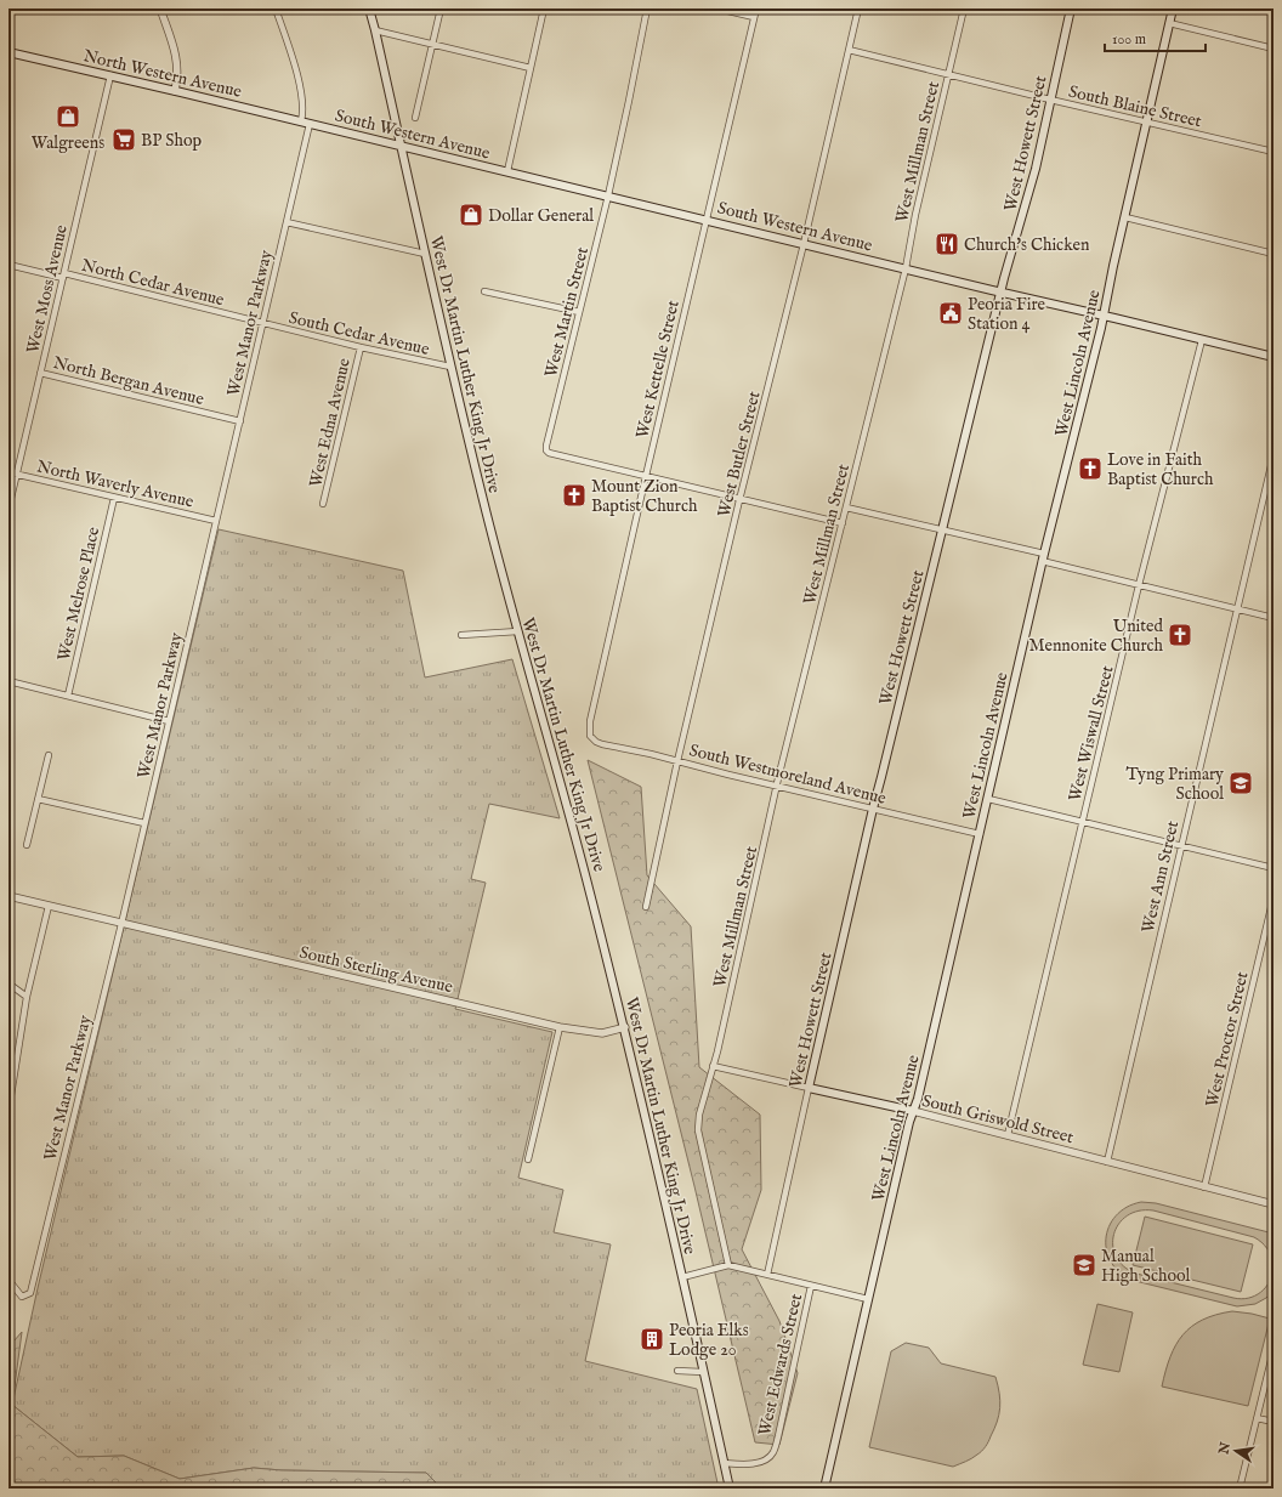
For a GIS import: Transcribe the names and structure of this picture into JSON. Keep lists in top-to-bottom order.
{
  "streets": {
    "main road": [
      "North Western Avenue",
      "South Western Avenue",
      "West Howett Street",
      "West Lincoln Avenue",
      "West Dr Martin Luther King Jr Drive",
      "South Griswold Street"
    ],
    "street": [
      "South Blaine Street",
      "West Millman Street",
      "North Cedar Avenue",
      "West Moss Avenue",
      "West Martin Street",
      "West Manor Parkway",
      "South Cedar Avenue",
      "West Kettelle Street",
      "North Bergan Avenue",
      "West Edna Avenue",
      "West Butler Street",
      "North Waverly Avenue",
      "West Melrose Place",
      "West Wiswall Street",
      "South Westmoreland Avenue",
      "West Ann Street",
      "South Sterling Avenue",
      "West Proctor Street",
      "West Edwards Street"
    ]
  },
  "crossings": [
    ["North Western Avenue", "South Western Avenue"],
    ["North Western Avenue", "West Moss Avenue"],
    ["North Western Avenue", "West Manor Parkway"],
    ["South Blaine Street", "West Howett Street"],
    ["South Blaine Street", "West Millman Street"],
    ["South Blaine Street", "West Lincoln Avenue"],
    ["South Blaine Street", "West Butler Street"],
    ["South Western Avenue", "West Howett Street"],
    ["South Western Avenue", "West Millman Street"],
    ["South Western Avenue", "West Martin Street"],
    ["South Western Avenue", "West Manor Parkway"],
    ["South Western Avenue", "West Lincoln Avenue"],
    ["South Western Avenue", "West Dr Martin Luther King Jr Drive"],
    ["South Western Avenue", "West Kettelle Street"],
    ["South Western Avenue", "West Butler Street"],
    ["South Western Avenue", "West Wiswall Street"],
    ["West Howett Street", "South Westmoreland Avenue"],
    ["West Howett Street", "South Griswold Street"],
    ["West Millman Street", "South Westmoreland Avenue"],
    ["West Millman Street", "South Griswold Street"],
    ["North Cedar Avenue", "West Moss Avenue"],
    ["North Cedar Avenue", "West Manor Parkway"],
    ["North Cedar Avenue", "South Cedar Avenue"],
    ["West Moss Avenue", "North Bergan Avenue"],
    ["West Moss Avenue", "North Waverly Avenue"],
    ["West Martin Street", "West Kettelle Street"],
    ["West Manor Parkway", "South Cedar Avenue"],
    ["West Manor Parkway", "North Bergan Avenue"],
    ["West Manor Parkway", "North Waverly Avenue"],
    ["West Manor Parkway", "South Sterling Avenue"],
    ["South Cedar Avenue", "West Dr Martin Luther King Jr Drive"],
    ["South Cedar Avenue", "West Edna Avenue"],
    ["West Lincoln Avenue", "South Westmoreland Avenue"],
    ["West Lincoln Avenue", "South Griswold Street"],
    ["West Dr Martin Luther King Jr Drive", "South Sterling Avenue"],
    ["West Dr Martin Luther King Jr Drive", "West Edwards Street"],
    ["West Kettelle Street", "South Westmoreland Avenue"],
    ["West Butler Street", "South Westmoreland Avenue"],
    ["North Waverly Avenue", "West Melrose Place"],
    ["West Wiswall Street", "South Griswold Street"],
    ["West Ann Street", "South Griswold Street"],
    ["West Proctor Street", "South Griswold Street"]
  ],
  "places": {
    "shop": ["Walgreens", "Dollar General"],
    "supermarket": ["BP Shop"],
    "restaurant": ["Church's Chicken"],
    "public building": ["Peoria Fire Station 4"],
    "church": ["Love in Faith Baptist Church", "Mount Zion Baptist Church", "United Mennonite Church"],
    "school or university": ["Tyng Primary School", "Manual High School"],
    "building": ["Peoria Elks Lodge 20"]
  },
  "scale_bar": "100 m",
  "north": "left"
}
